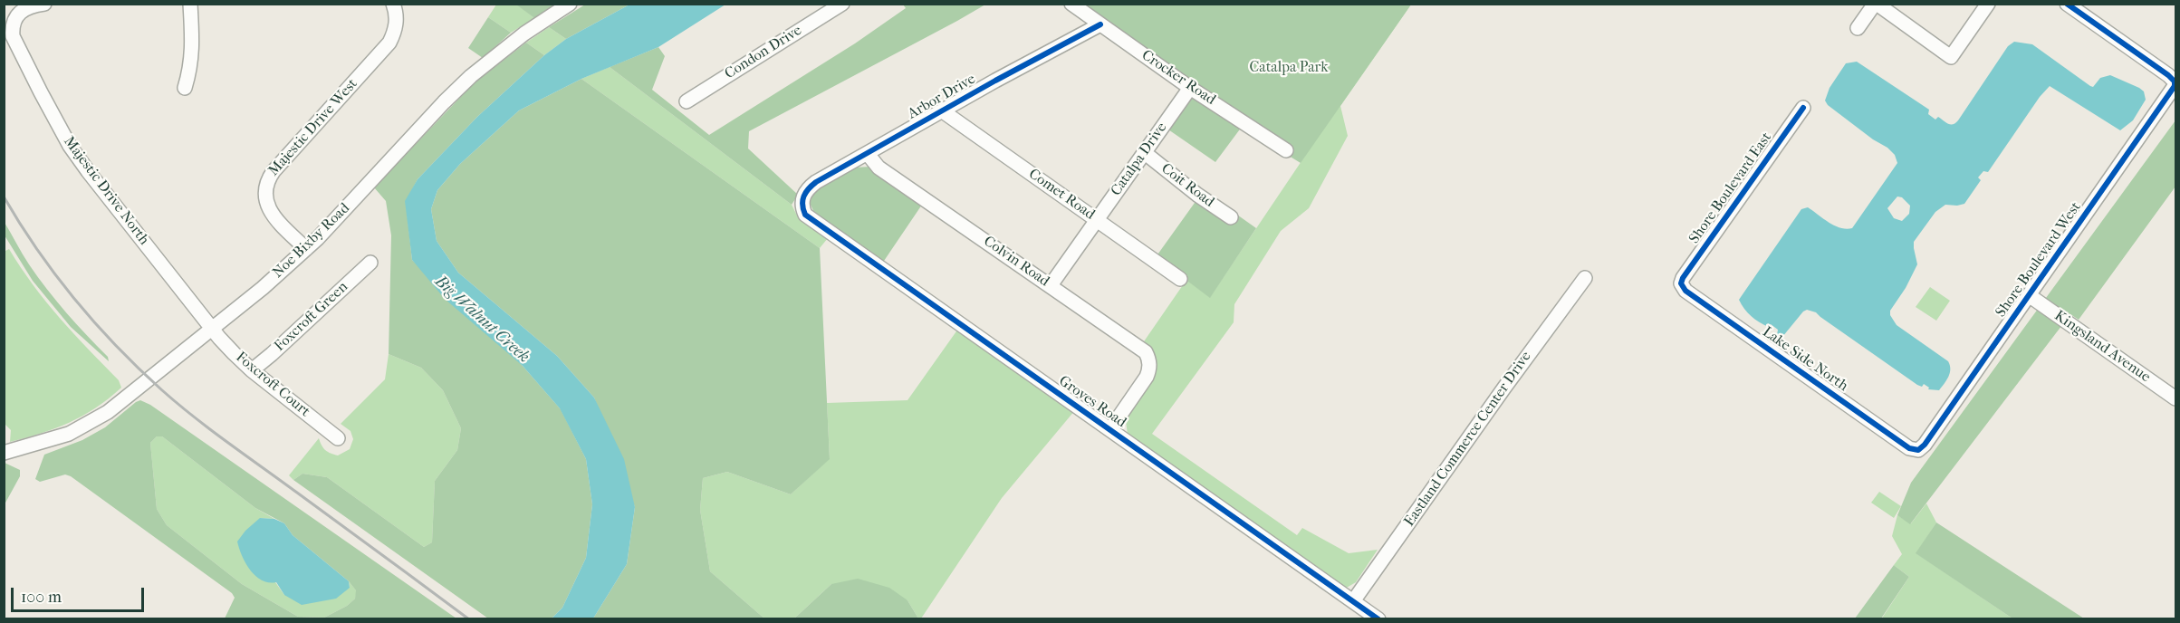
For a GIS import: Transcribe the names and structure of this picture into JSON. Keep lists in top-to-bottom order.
{
  "streets": {
    "street": [
      "Condon Drive",
      "Crocker Road",
      "Arbor Drive",
      "Majestic Drive West",
      "Catalpa Drive",
      "Coit Road",
      "Shore Boulevard East",
      "Majestic Drive North",
      "Comet Road",
      "Noe Bixby Road",
      "Shore Boulevard West",
      "Colvin Road",
      "Foxcroft Green",
      "Kingsland Avenue",
      "Lake Side North",
      "Foxcroft Court",
      "Groves Road",
      "Eastland Commerce Center Drive"
    ]
  },
  "crossings": [
    ["Crocker Road", "Arbor Drive"],
    ["Crocker Road", "Catalpa Drive"],
    ["Arbor Drive", "Comet Road"],
    ["Arbor Drive", "Colvin Road"],
    ["Arbor Drive", "Groves Road"],
    ["Majestic Drive West", "Noe Bixby Road"],
    ["Catalpa Drive", "Coit Road"],
    ["Catalpa Drive", "Comet Road"],
    ["Catalpa Drive", "Colvin Road"],
    ["Shore Boulevard East", "Lake Side North"],
    ["Majestic Drive North", "Noe Bixby Road"],
    ["Majestic Drive North", "Foxcroft Court"],
    ["Noe Bixby Road", "Foxcroft Court"],
    ["Shore Boulevard West", "Kingsland Avenue"],
    ["Shore Boulevard West", "Lake Side North"],
    ["Colvin Road", "Groves Road"],
    ["Foxcroft Green", "Foxcroft Court"],
    ["Groves Road", "Eastland Commerce Center Drive"]
  ],
  "water": ["Big Walnut Creek"],
  "parks": ["Catalpa Park"],
  "scale_bar": "100 m"
}
